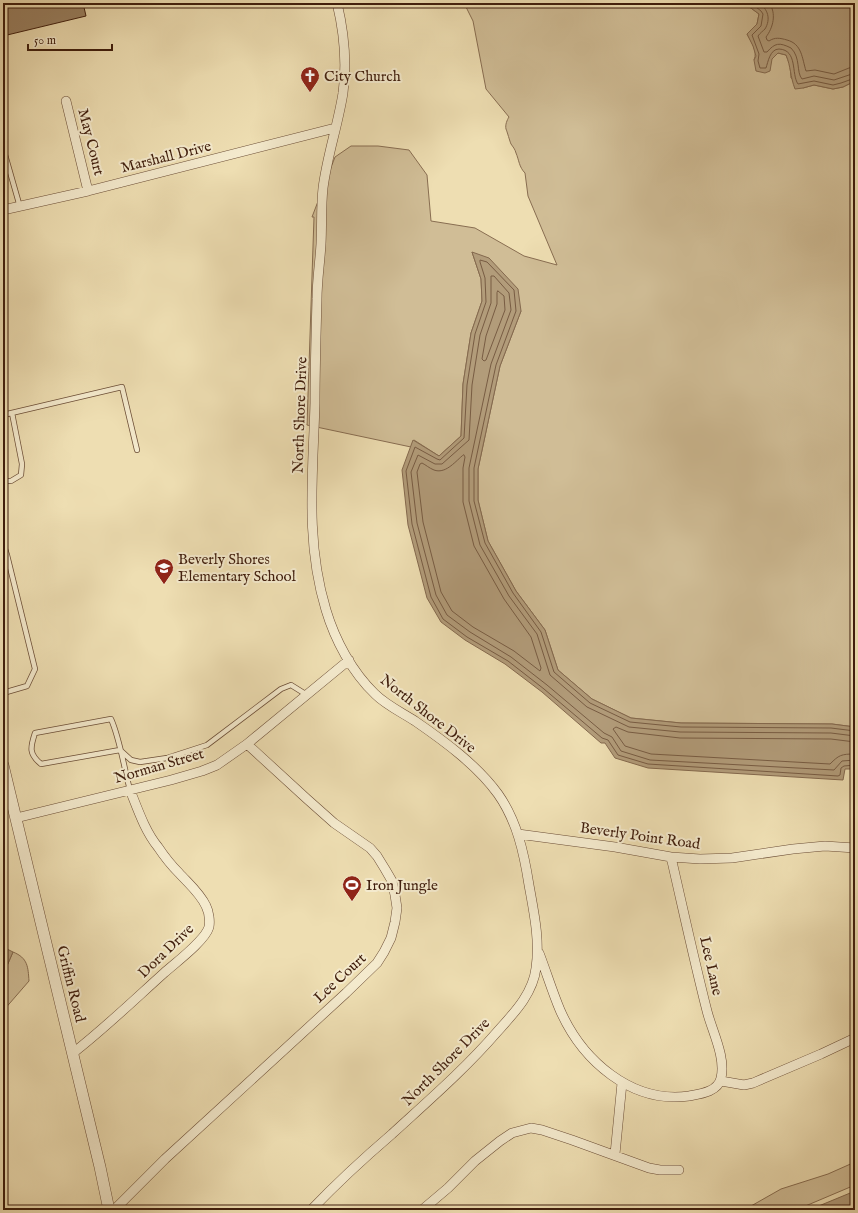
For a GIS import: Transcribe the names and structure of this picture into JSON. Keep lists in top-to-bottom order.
{
  "streets": {
    "street": [
      "May Court",
      "Marshall Drive",
      "North Shore Drive",
      "Norman Street",
      "Beverly Point Road",
      "Dora Drive",
      "Lee Lane",
      "Lee Court",
      "Griffin Road"
    ]
  },
  "crossings": [
    ["May Court", "Marshall Drive"],
    ["Marshall Drive", "North Shore Drive"],
    ["North Shore Drive", "Norman Street"],
    ["North Shore Drive", "Beverly Point Road"],
    ["Norman Street", "Dora Drive"],
    ["Norman Street", "Lee Court"],
    ["Norman Street", "Griffin Road"],
    ["Beverly Point Road", "Lee Lane"],
    ["Dora Drive", "Griffin Road"]
  ],
  "places": {
    "church": ["City Church"],
    "school or university": ["Beverly Shores Elementary School"],
    "sports": ["Iron Jungle"]
  },
  "scale_bar": "50 m"
}
